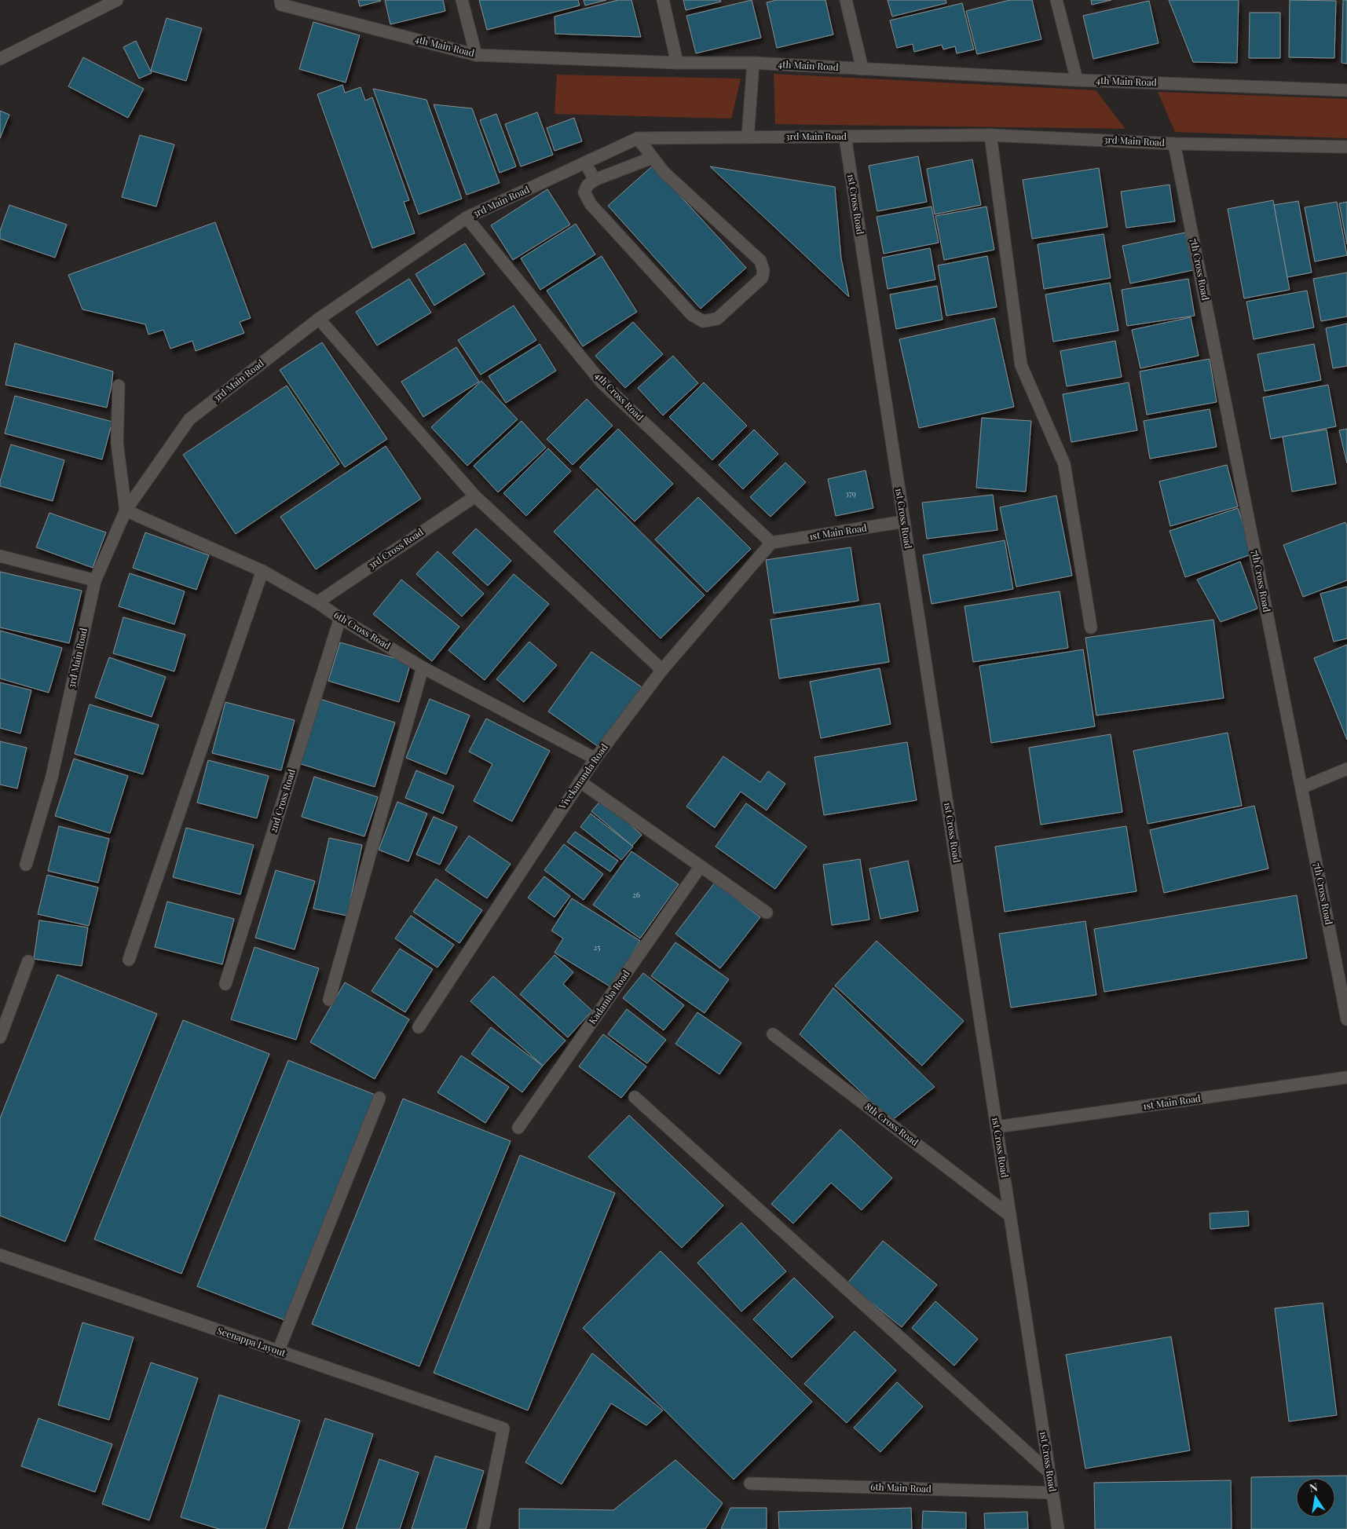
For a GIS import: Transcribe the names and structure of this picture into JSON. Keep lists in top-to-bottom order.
{
  "streets": {
    "street": [
      "4th Main Road",
      "3rd Main Road",
      "1st Cross Road",
      "7th Cross Road",
      "4th Cross Road",
      "1st Main Road",
      "3rd Cross Road",
      "6th Cross Road",
      "Vivekananda Road",
      "2nd Cross Road",
      "Kadamba Road",
      "8th Cross Road",
      "Seenappa Layout",
      "6th Main Road"
    ]
  },
  "crossings": [
    ["3rd Main Road", "1st Cross Road"],
    ["3rd Main Road", "7th Cross Road"],
    ["3rd Main Road", "4th Cross Road"],
    ["3rd Main Road", "6th Cross Road"],
    ["1st Cross Road", "1st Main Road"],
    ["1st Cross Road", "8th Cross Road"],
    ["1st Cross Road", "6th Main Road"],
    ["4th Cross Road", "1st Main Road"],
    ["4th Cross Road", "Vivekananda Road"],
    ["1st Main Road", "Vivekananda Road"],
    ["3rd Cross Road", "6th Cross Road"],
    ["6th Cross Road", "Vivekananda Road"],
    ["6th Cross Road", "2nd Cross Road"]
  ],
  "house_numbers": ["379", "26", "25"],
  "north": "top"
}
